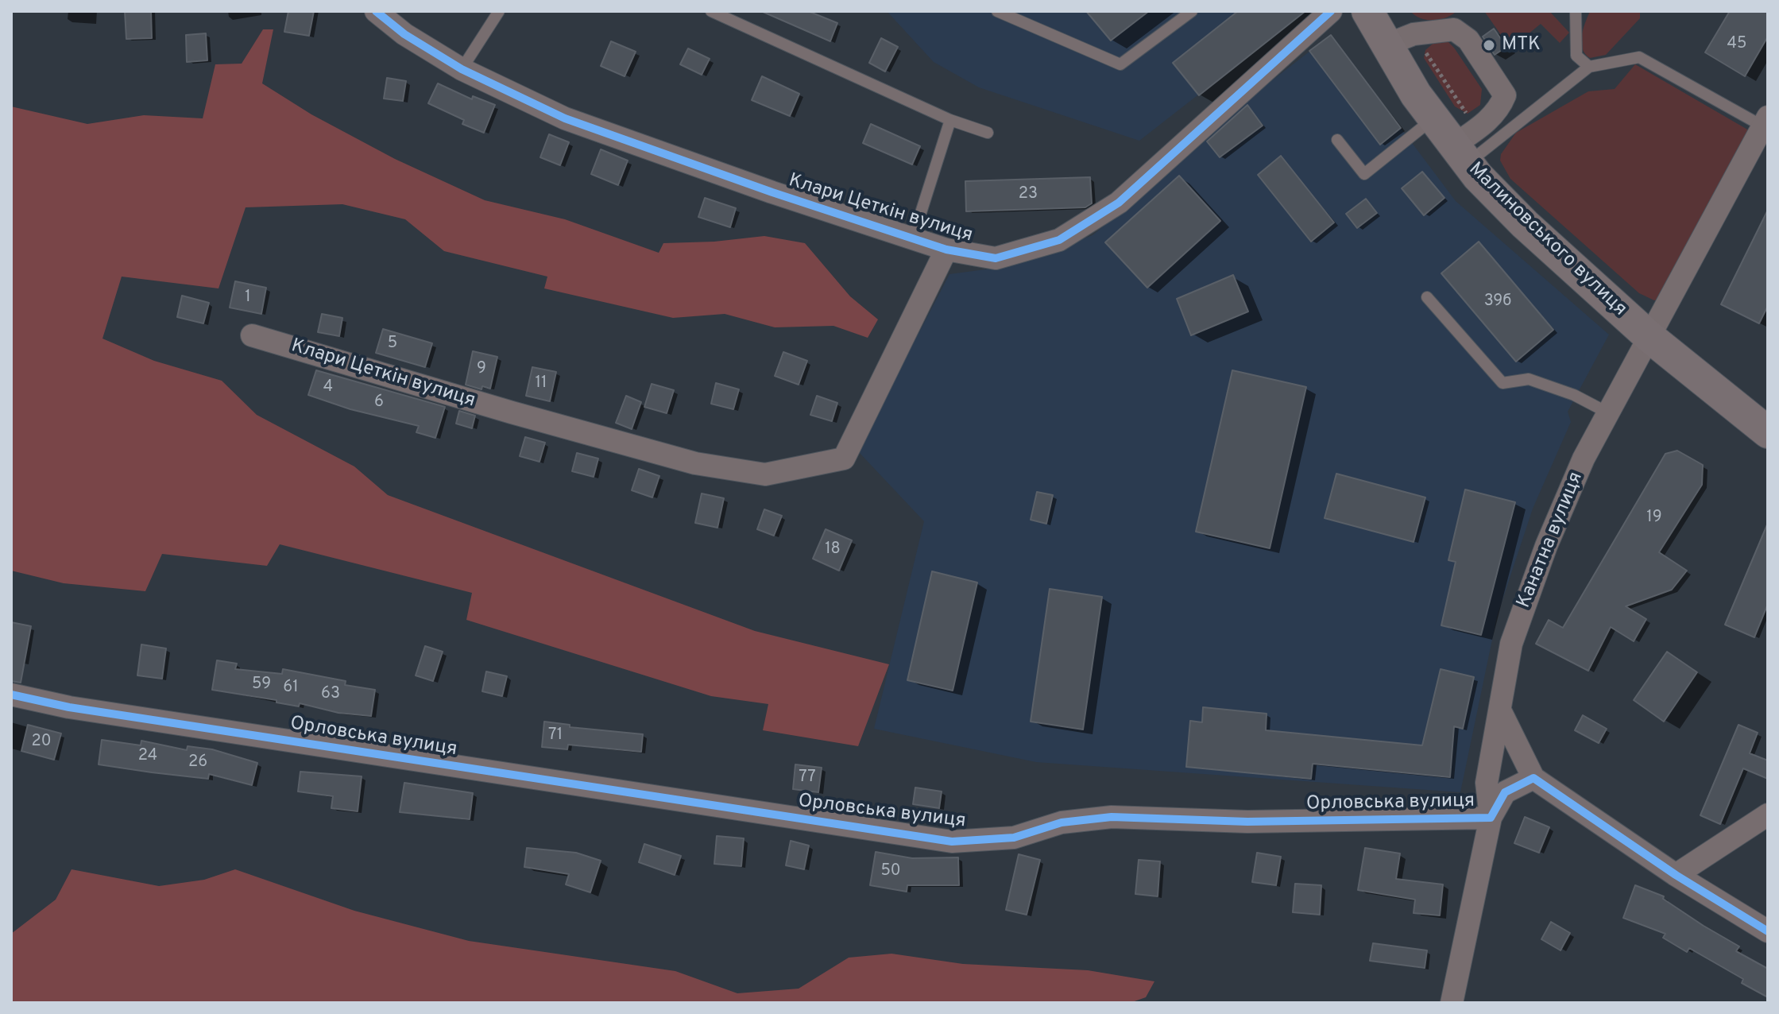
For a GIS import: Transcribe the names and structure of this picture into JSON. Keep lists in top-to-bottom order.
{
  "streets": {
    "main road": ["Малиновського вулиця"],
    "street": ["Клари Цеткін вулиця", "Канатна вулиця", "Орловська вулиця"]
  },
  "crossings": [
    ["Малиновського вулиця", "Канатна вулиця"],
    ["Канатна вулиця", "Орловська вулиця"]
  ],
  "places": ["МТК"],
  "house_numbers": [
    "45",
    "23",
    "1",
    "39б",
    "5",
    "9",
    "11",
    "4",
    "6",
    "19",
    "18",
    "59",
    "61",
    "63",
    "71",
    "20",
    "24",
    "26",
    "77",
    "50"
  ]
}
